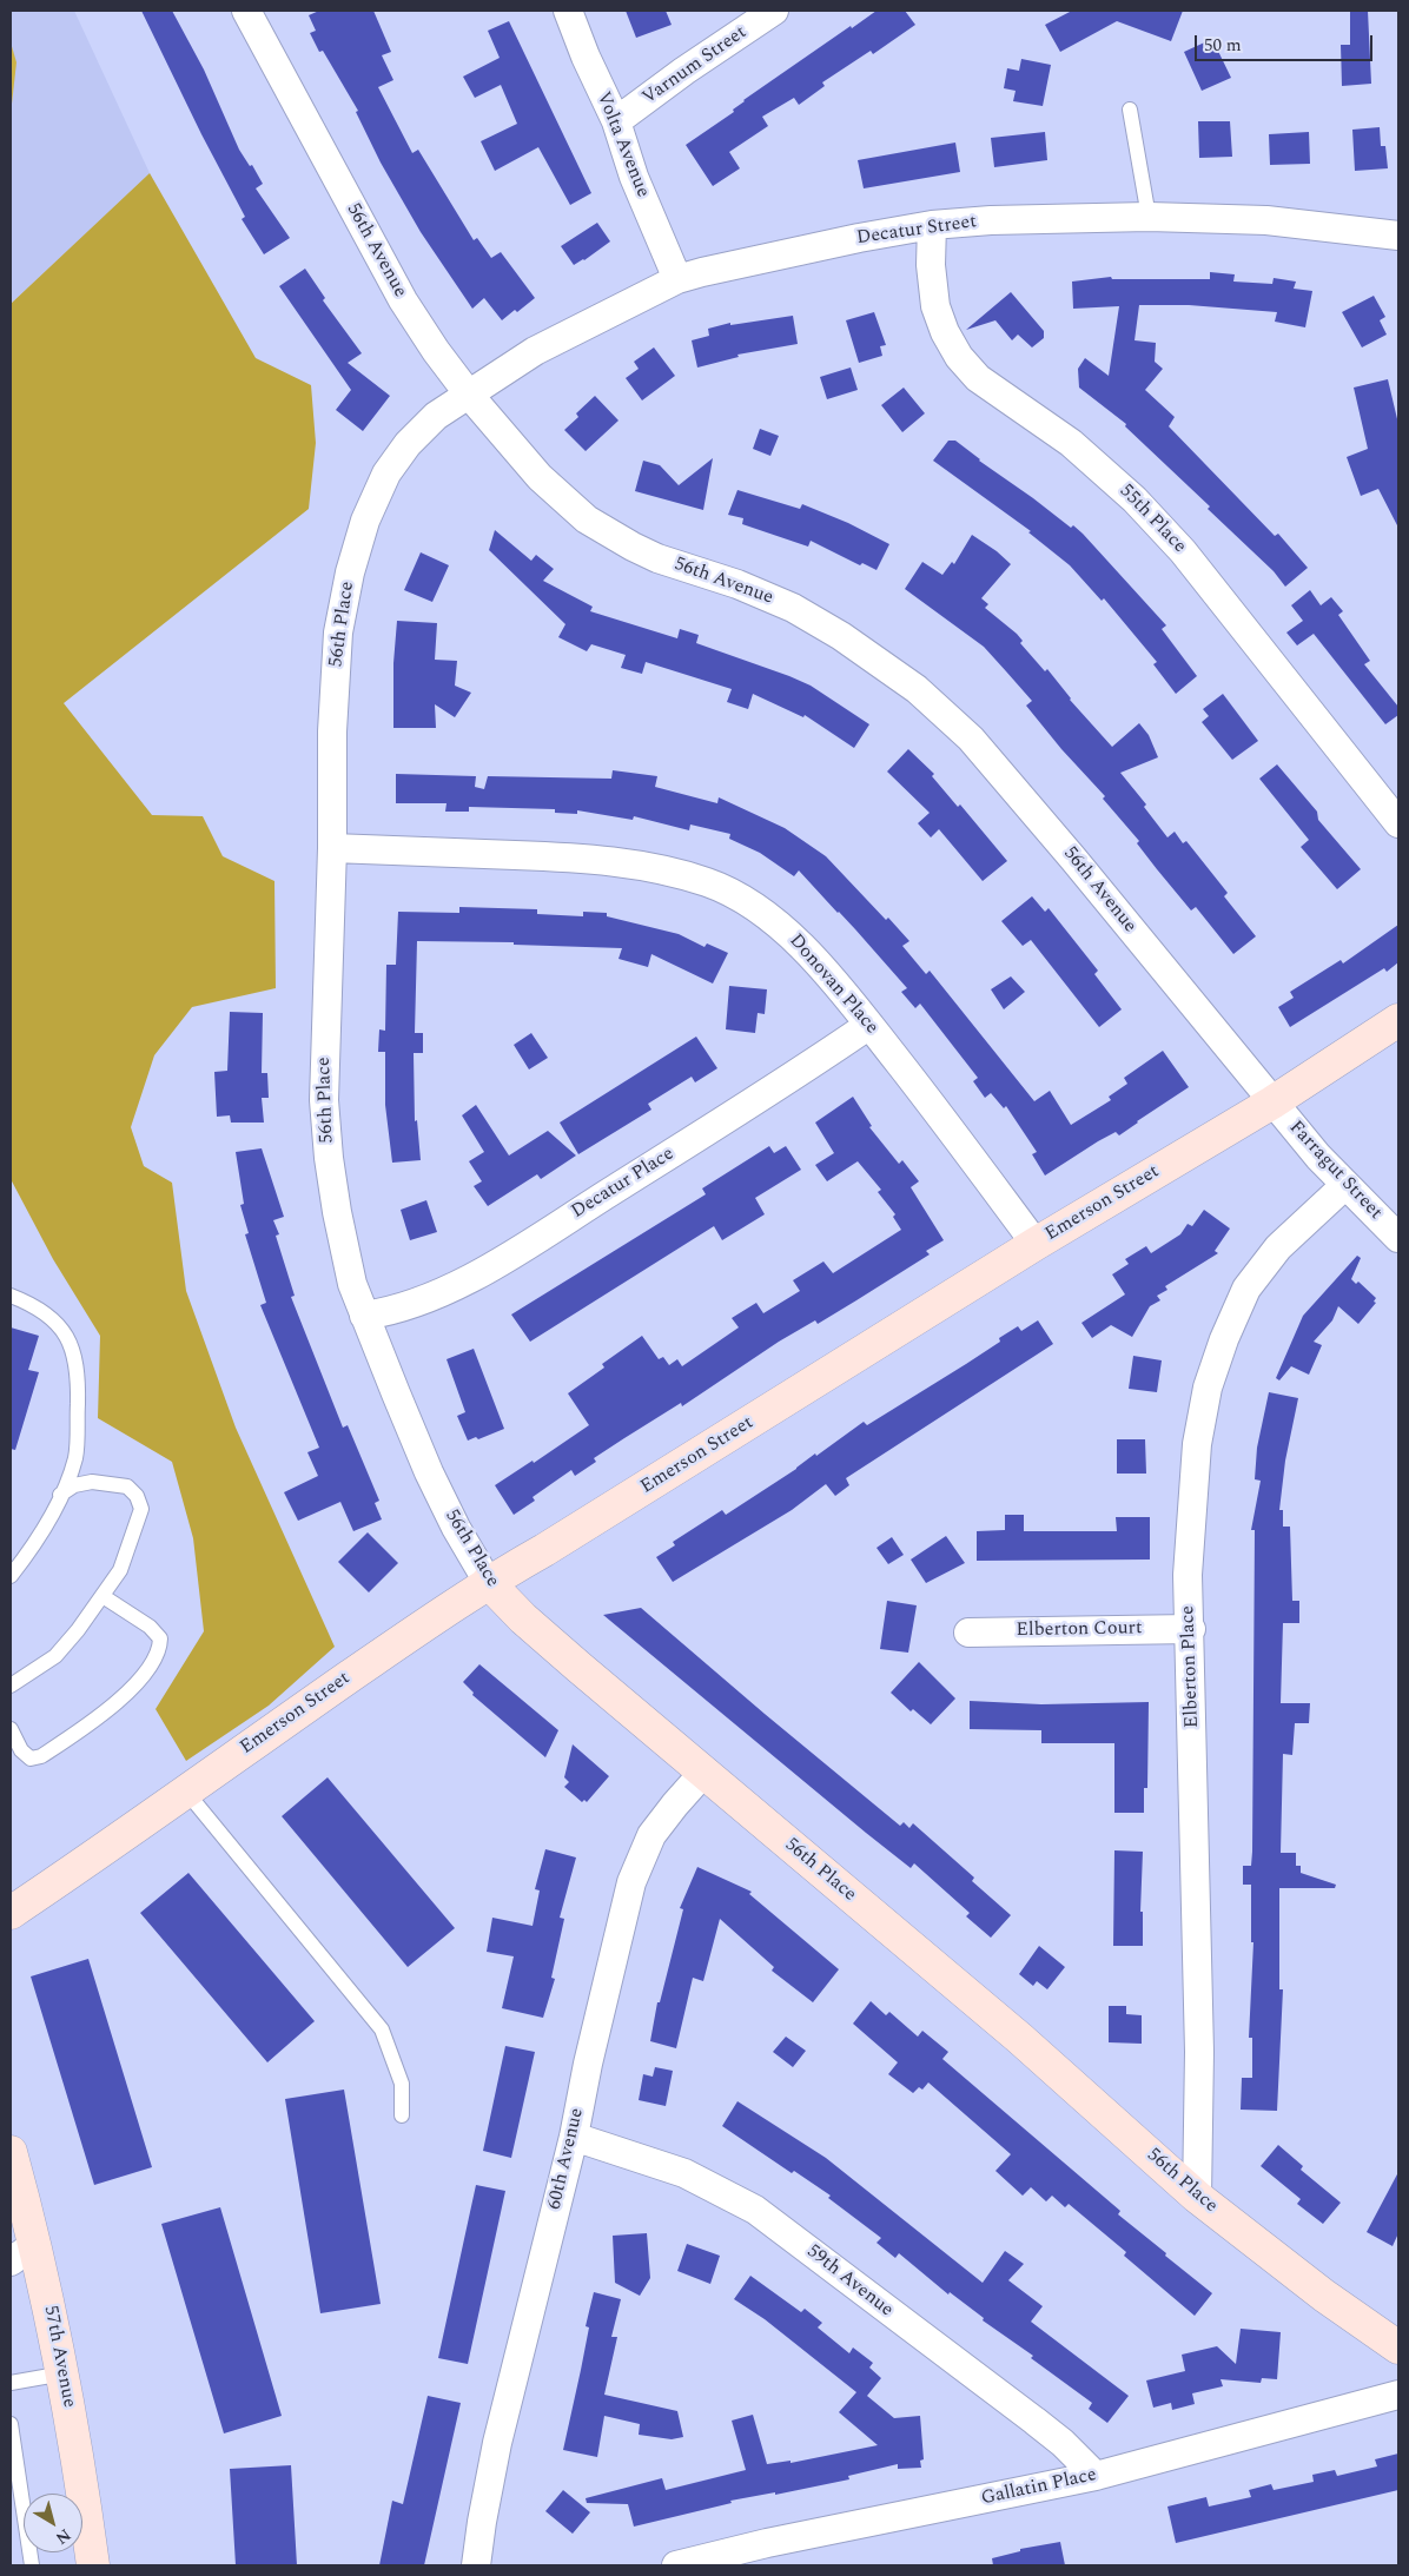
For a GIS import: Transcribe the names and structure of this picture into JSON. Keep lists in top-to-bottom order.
{
  "streets": {
    "street": [
      "Varnum Street",
      "Volta Avenue",
      "Decatur Street",
      "56th Avenue",
      "55th Place",
      "56th Place",
      "Donovan Place",
      "Farragut Street",
      "Decatur Place",
      "Emerson Street",
      "Elberton Court",
      "Elberton Place",
      "60th Avenue",
      "59th Avenue",
      "57th Avenue",
      "Gallatin Place"
    ]
  },
  "crossings": [
    ["Varnum Street", "Volta Avenue"],
    ["Volta Avenue", "Decatur Street"],
    ["Decatur Street", "56th Avenue"],
    ["Decatur Street", "55th Place"],
    ["Decatur Street", "56th Place"],
    ["56th Avenue", "56th Place"],
    ["56th Avenue", "Farragut Street"],
    ["56th Avenue", "Emerson Street"],
    ["56th Place", "Donovan Place"],
    ["56th Place", "Decatur Place"],
    ["56th Place", "Emerson Street"],
    ["56th Place", "Elberton Place"],
    ["56th Place", "60th Avenue"],
    ["Donovan Place", "Decatur Place"],
    ["Donovan Place", "Emerson Street"],
    ["Farragut Street", "Emerson Street"],
    ["Farragut Street", "Elberton Place"],
    ["Elberton Court", "Elberton Place"],
    ["60th Avenue", "59th Avenue"],
    ["59th Avenue", "Gallatin Place"]
  ],
  "scale_bar": "50 m",
  "north": "bottom right"
}
